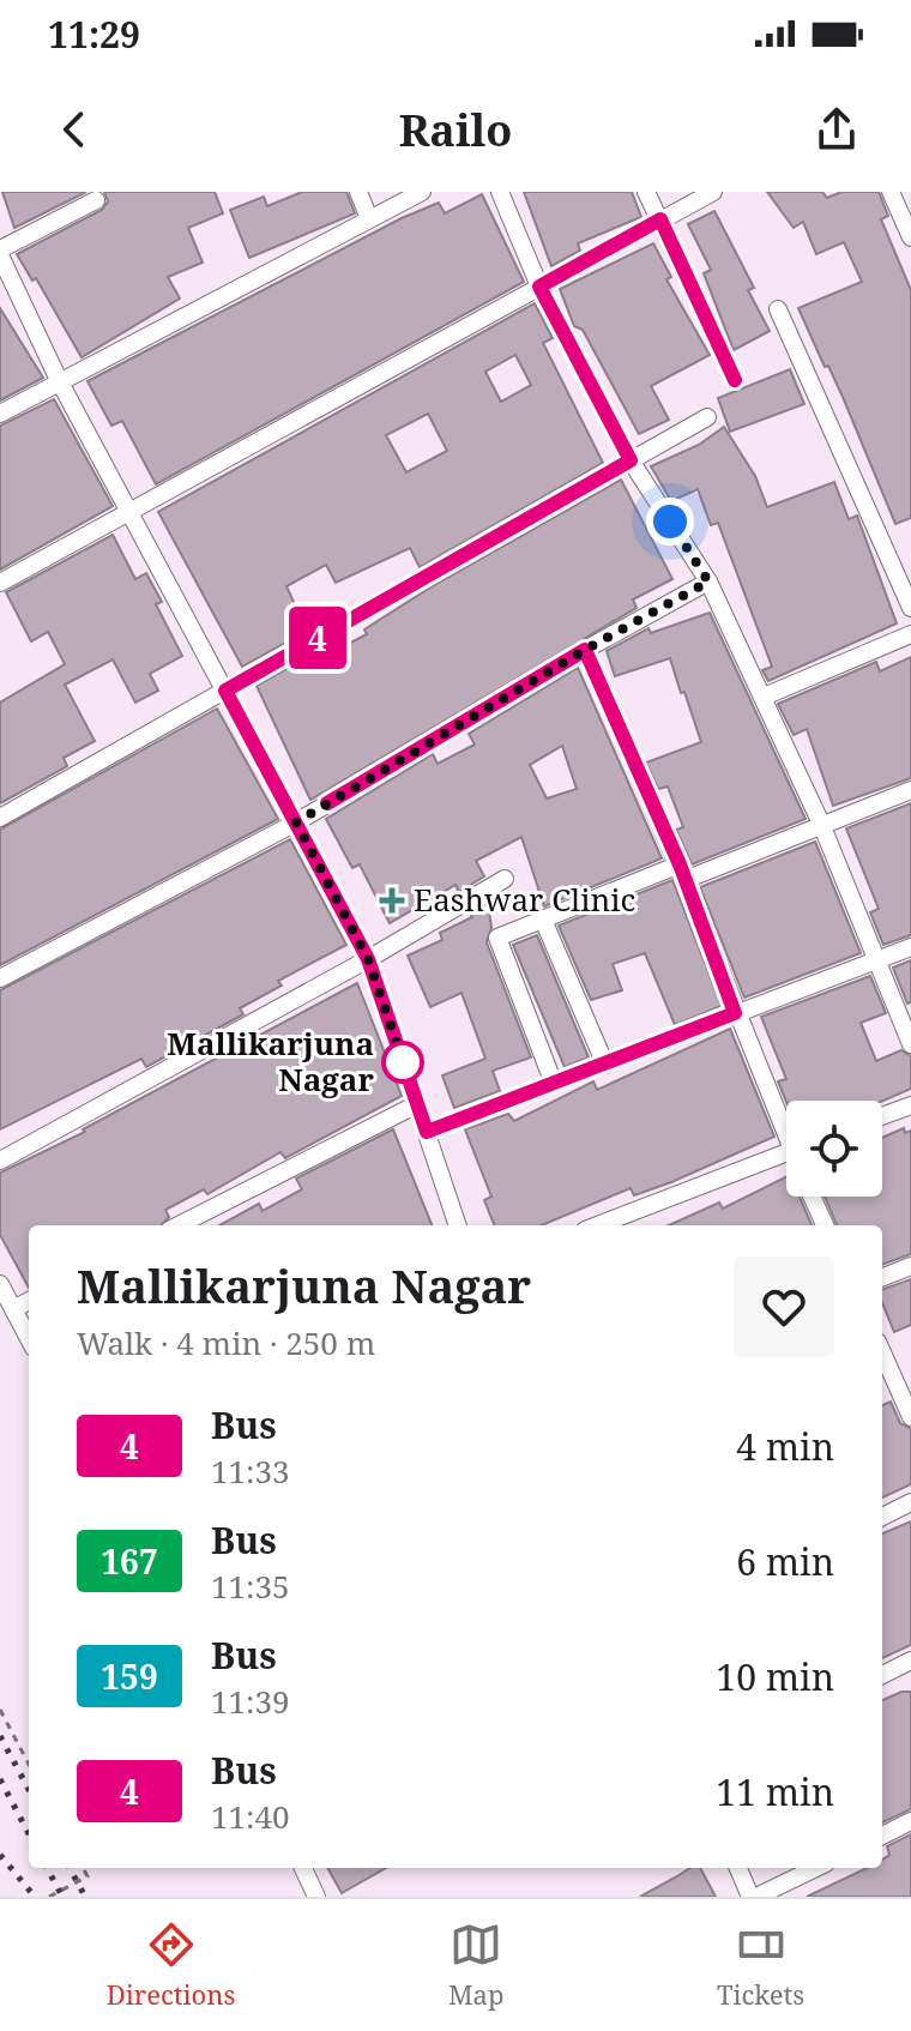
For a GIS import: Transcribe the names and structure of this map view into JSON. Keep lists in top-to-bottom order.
{
  "places": {
    "health": ["Eashwar Clinic"],
    "other": ["Mallikarjuna Nagar"]
  },
  "lines": ["bus line 4"],
  "page": {
    "status": "11:29",
    "header": "Railo",
    "on_map": "4",
    "heading": ["Mallikarjuna Nagar", "Walk · 4 min · 250 m"],
    "list": [
      {
        "mark": "4",
        "name": "Bus",
        "note": "11:33",
        "value": "4 min"
      },
      {
        "mark": "167",
        "name": "Bus",
        "note": "11:35",
        "value": "6 min"
      },
      {
        "mark": "159",
        "name": "Bus",
        "note": "11:39",
        "value": "10 min"
      },
      {
        "mark": "4",
        "name": "Bus",
        "note": "11:40",
        "value": "11 min"
      }
    ],
    "tabs": ["Directions", "Map", "Tickets"]
  }
}
